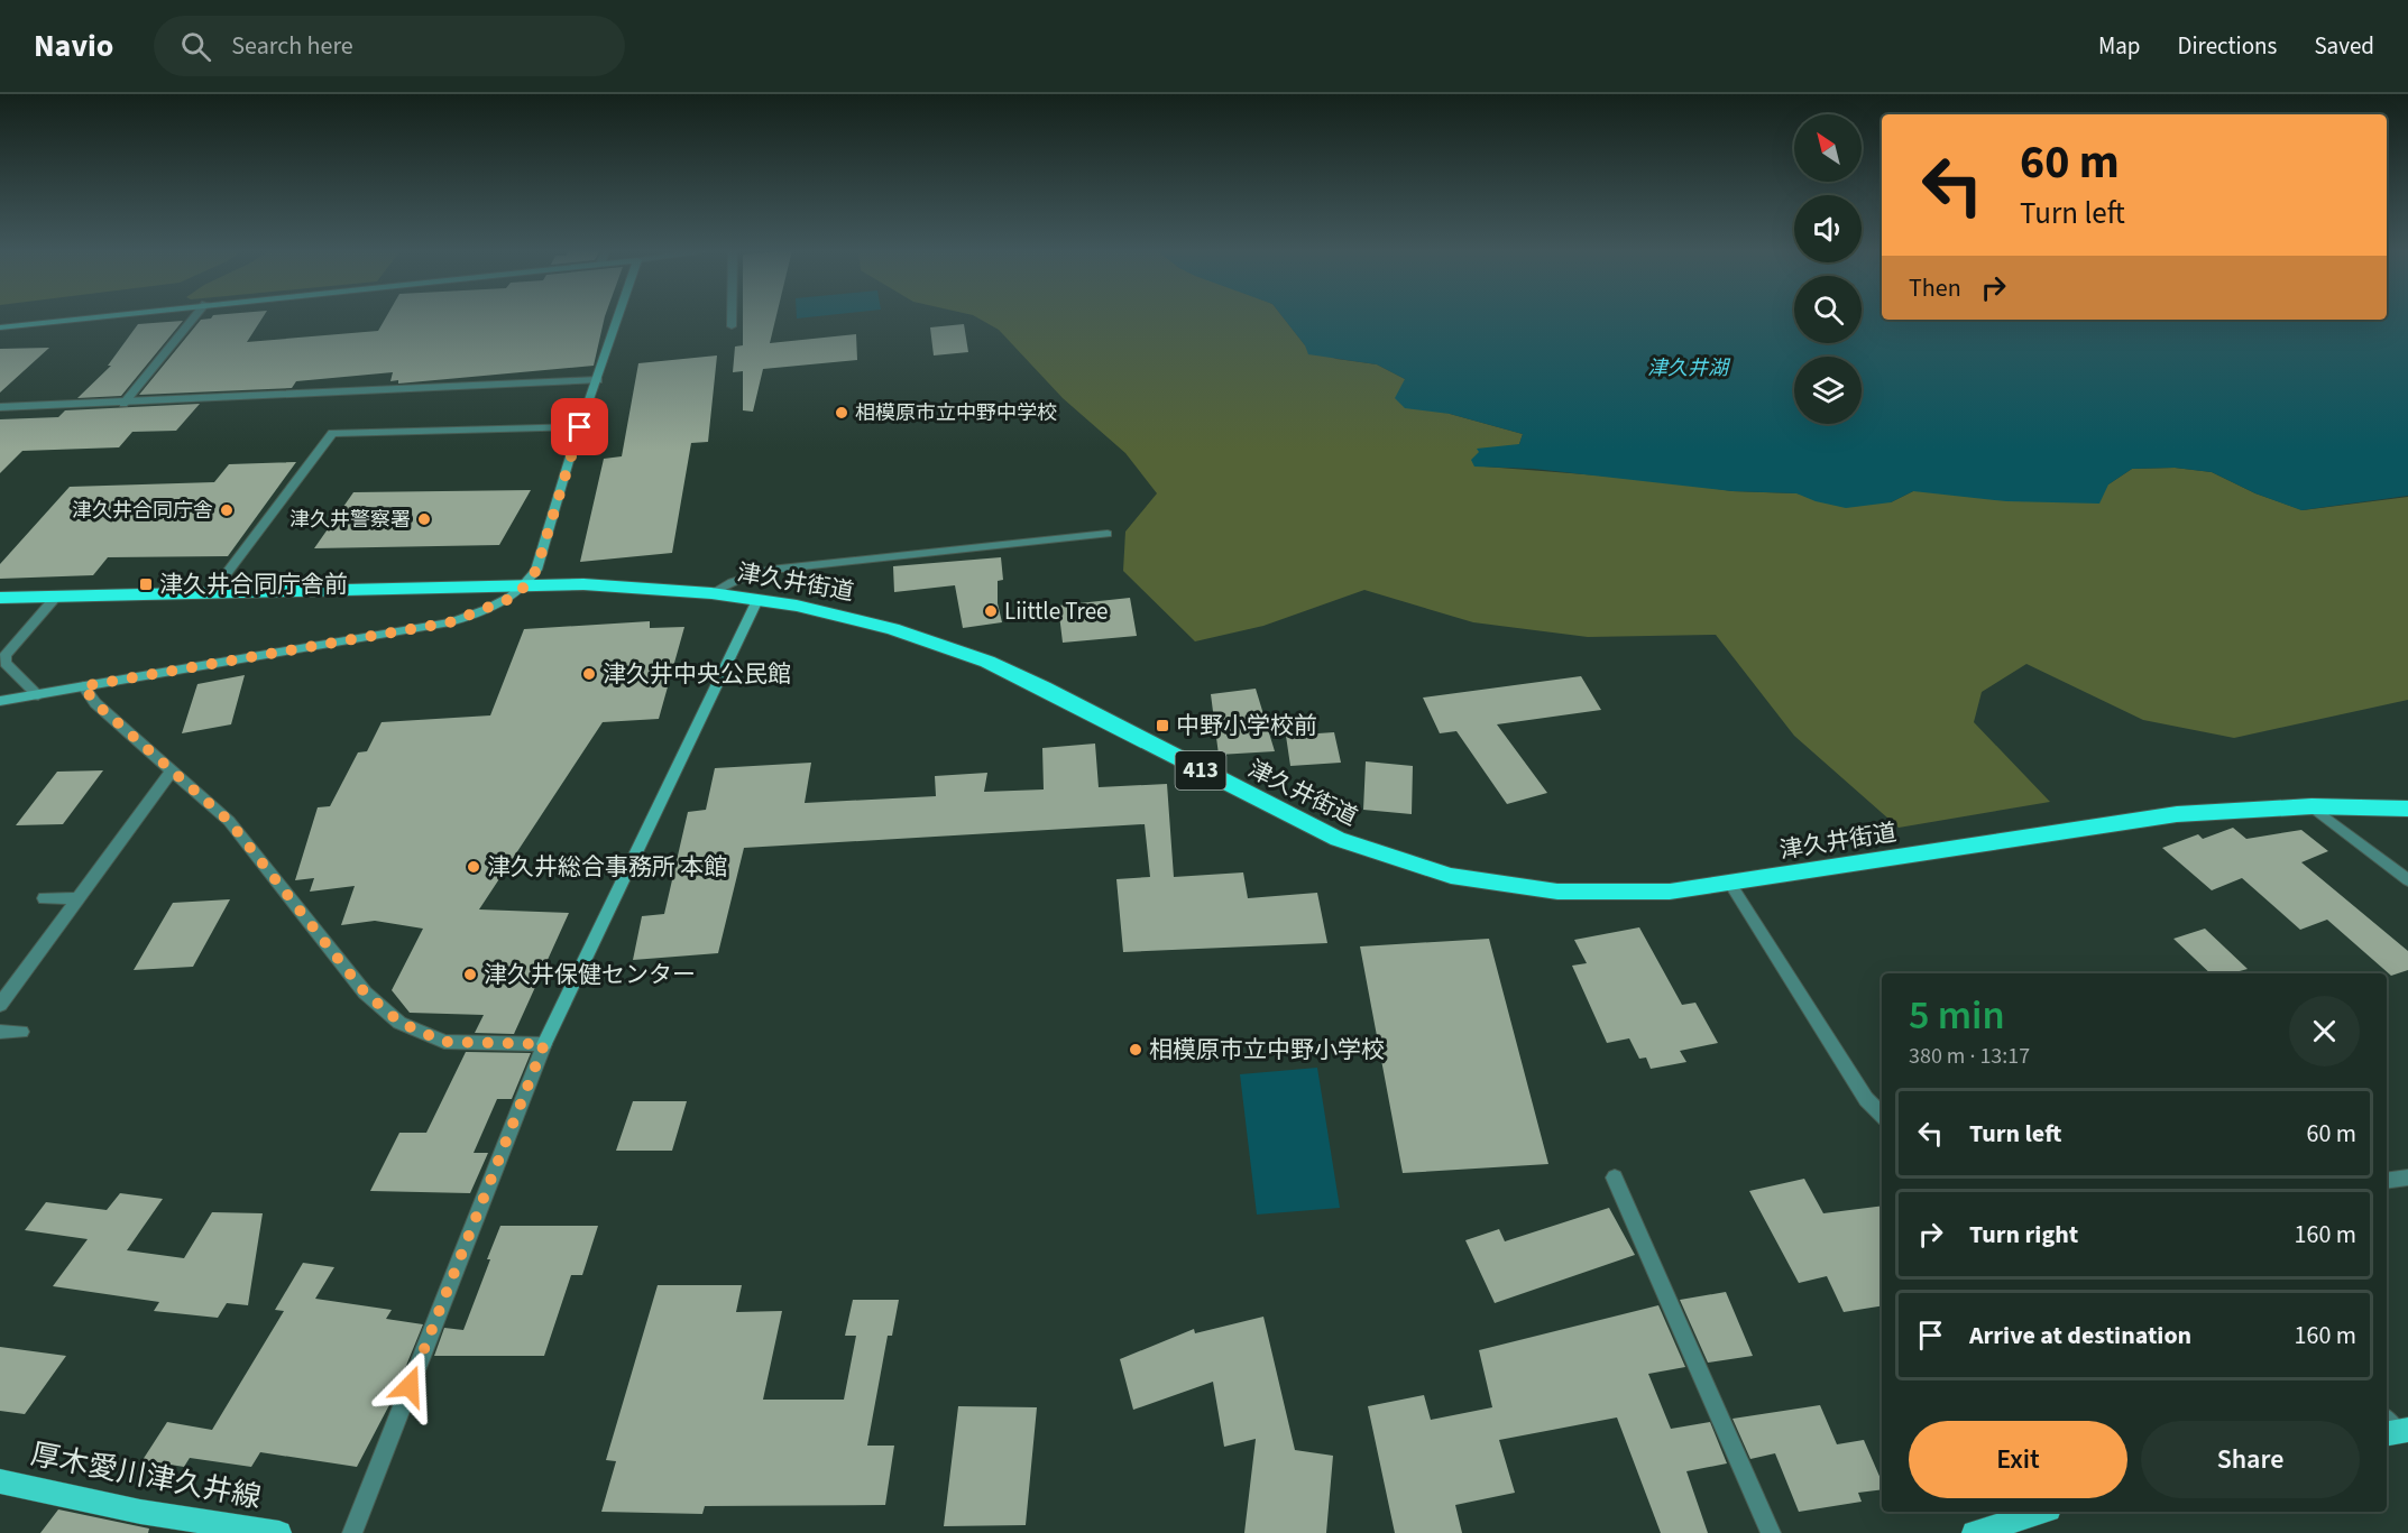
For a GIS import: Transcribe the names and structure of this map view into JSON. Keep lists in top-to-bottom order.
{
  "streets": {
    "highway": ["津久井街道", "413"],
    "main road": ["厚木愛川津久井線"]
  },
  "water": ["津久井湖"],
  "places": {
    "other": [
      "相模原市立中野中学校",
      "津久井合同庁舎",
      "津久井警察署",
      "Liittle Tree",
      "津久井中央公民館",
      "津久井総合事務所 本館",
      "津久井保健センター",
      "相模原市立中野小学校"
    ],
    "transit": ["津久井合同庁舎前", "中野小学校前"]
  },
  "north": "top left",
  "page": {
    "header": "Navio",
    "search": "Search here",
    "nav": ["Map", "Directions", "Saved"],
    "turn": ["60 m", "Turn left"],
    "then": "Then",
    "heading": ["5 min", "380 m · 13:17"],
    "list": [
      {
        "name": "Turn left",
        "value": "60 m"
      },
      {
        "name": "Turn right",
        "value": "160 m"
      },
      {
        "name": "Arrive at destination",
        "value": "160 m"
      }
    ],
    "buttons": ["Exit", "Share"]
  }
}
